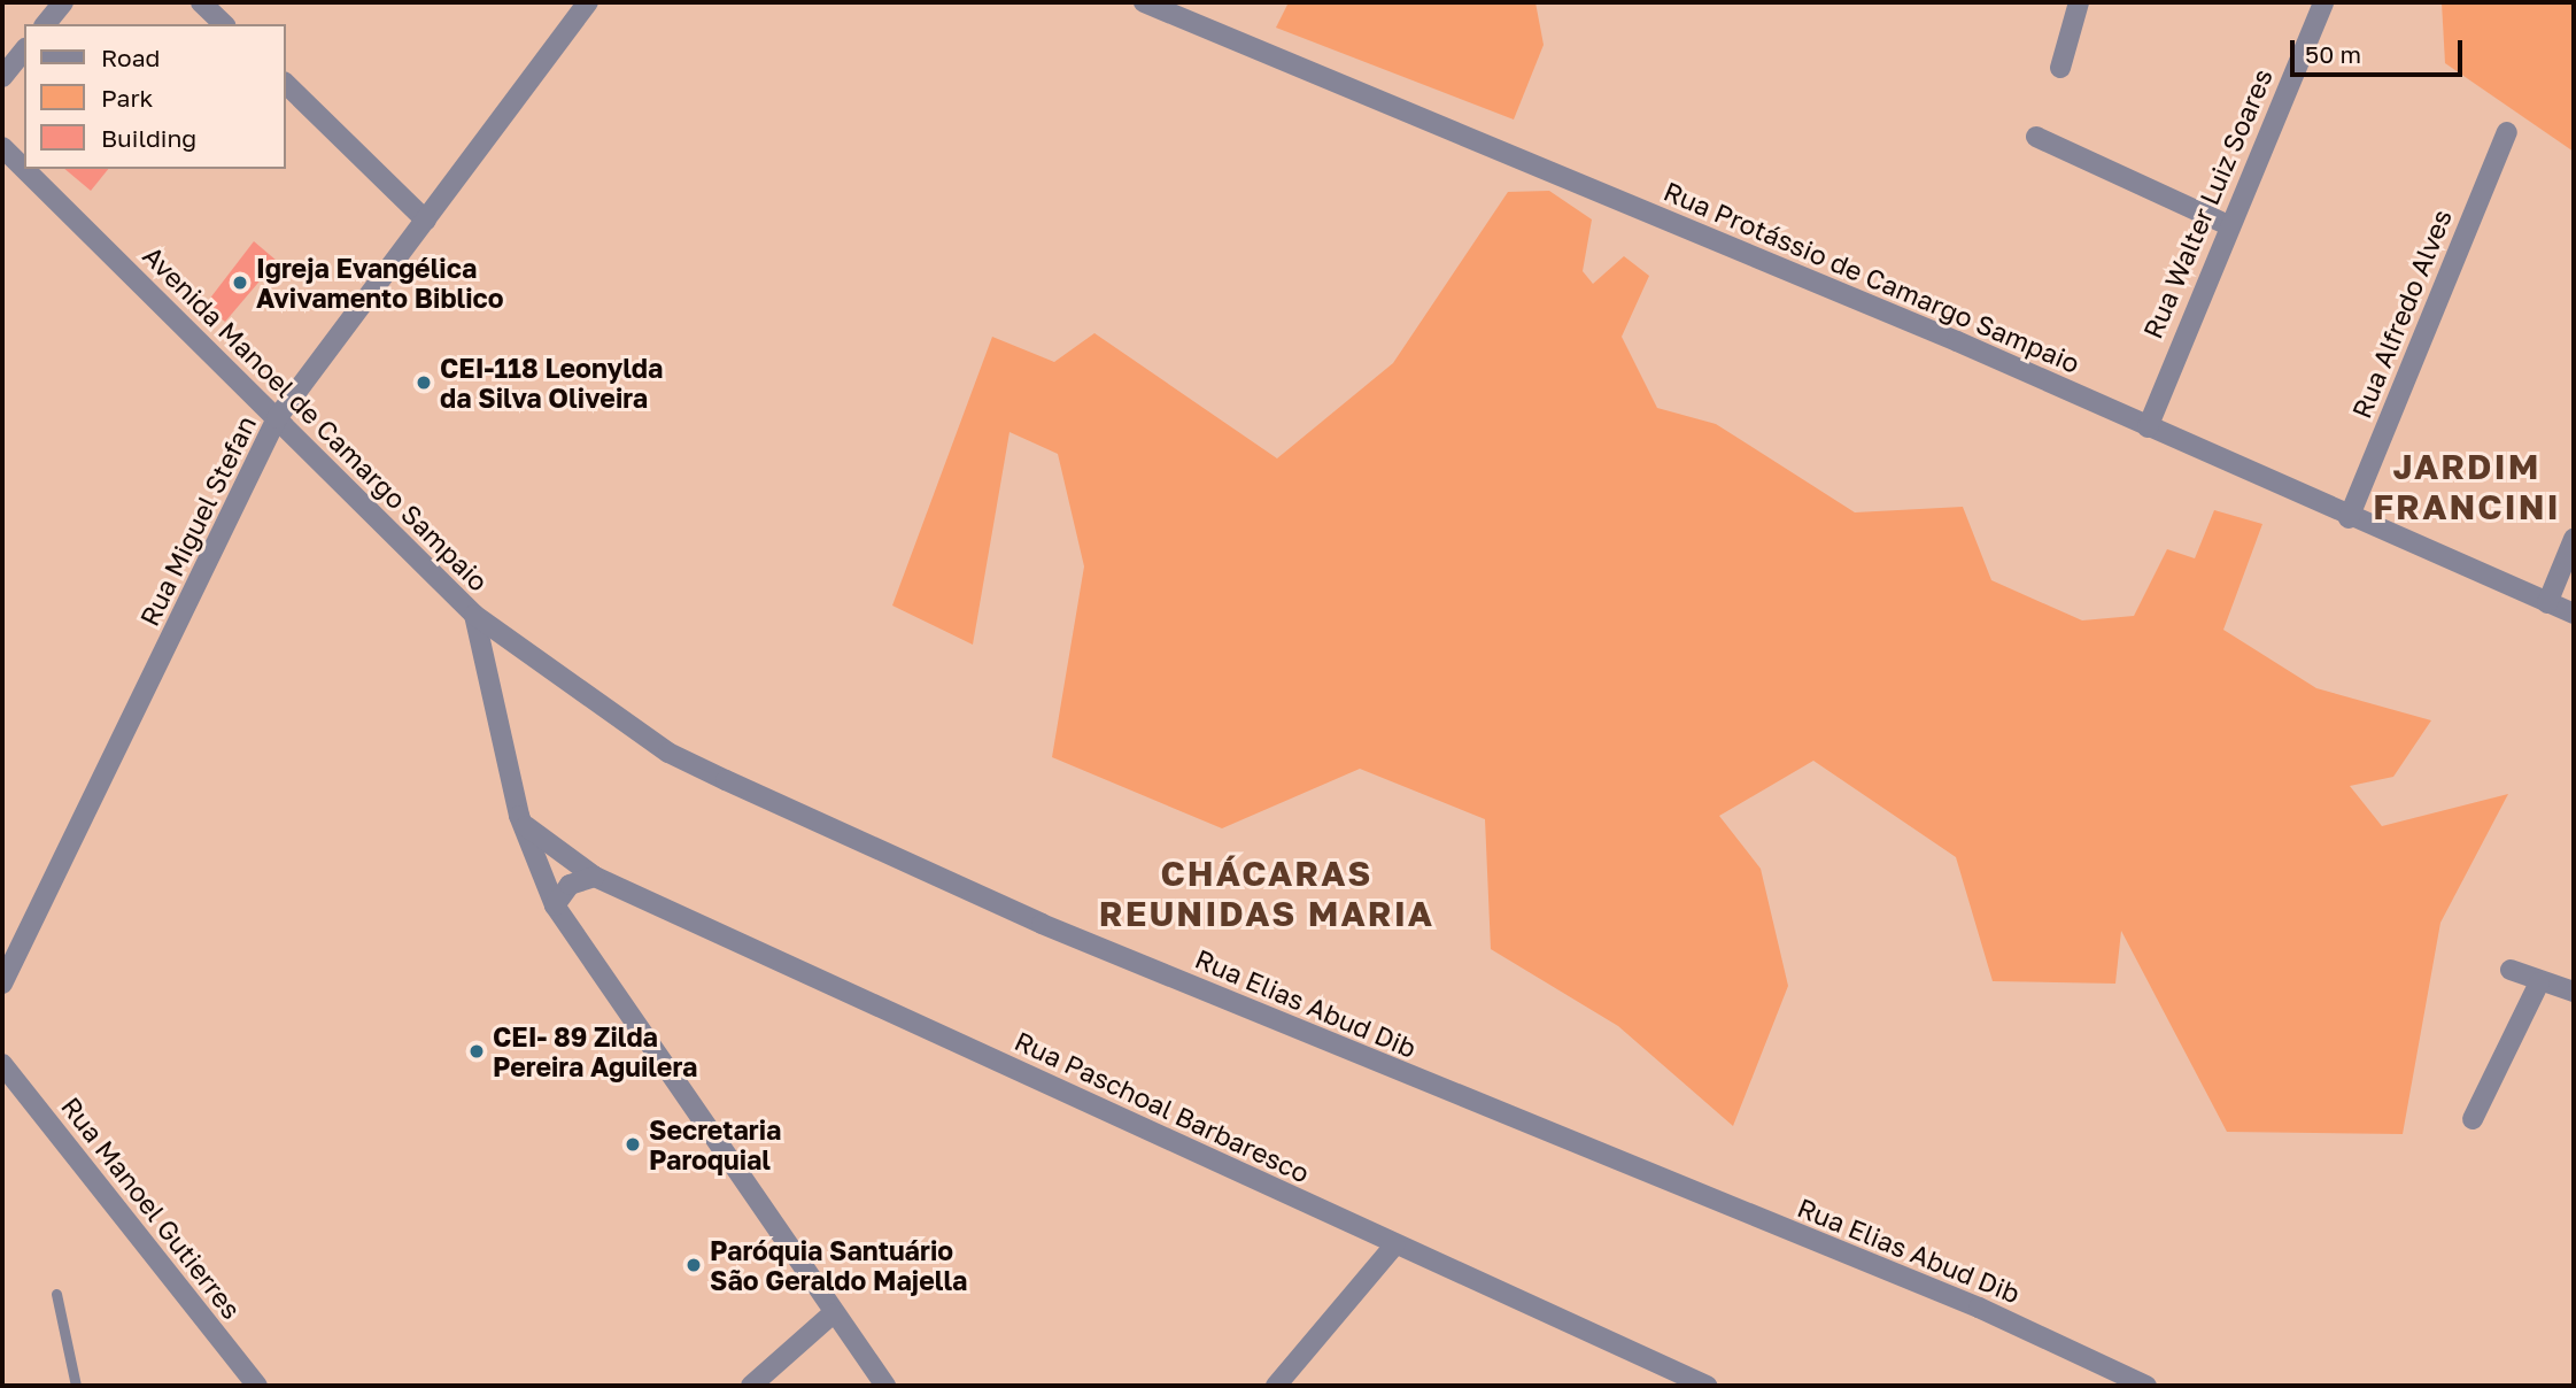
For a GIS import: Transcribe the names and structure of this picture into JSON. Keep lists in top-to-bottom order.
{
  "streets": {
    "street": [
      "Rua Walter Luiz Soares",
      "Rua Protássio de Camargo Sampaio",
      "Rua Alfredo Alves",
      "Avenida Manoel de Camargo Sampaio",
      "Rua Miguel Stefan",
      "Rua Elias Abud Dib",
      "Rua Paschoal Barbaresco",
      "Rua Manoel Gutierres"
    ]
  },
  "crossings": [
    ["Rua Walter Luiz Soares", "Rua Protássio de Camargo Sampaio"],
    ["Rua Protássio de Camargo Sampaio", "Rua Alfredo Alves"],
    ["Avenida Manoel de Camargo Sampaio", "Rua Miguel Stefan"],
    ["Avenida Manoel de Camargo Sampaio", "Rua Elias Abud Dib"],
    ["Avenida Manoel de Camargo Sampaio", "Rua Paschoal Barbaresco"]
  ],
  "districts": ["JARDIM FRANCINI", "CHÁCARAS REUNIDAS MARIA"],
  "places": [
    "Igreja Evangélica Avivamento Biblico",
    "CEI-118 Leonylda da Silva Oliveira",
    "CEI- 89 Zilda Pereira Aguilera",
    "Secretaria Paroquial",
    "Paróquia Santuário São Geraldo Majella"
  ],
  "legend": ["Road", "Park", "Building"],
  "scale_bar": "50 m"
}
